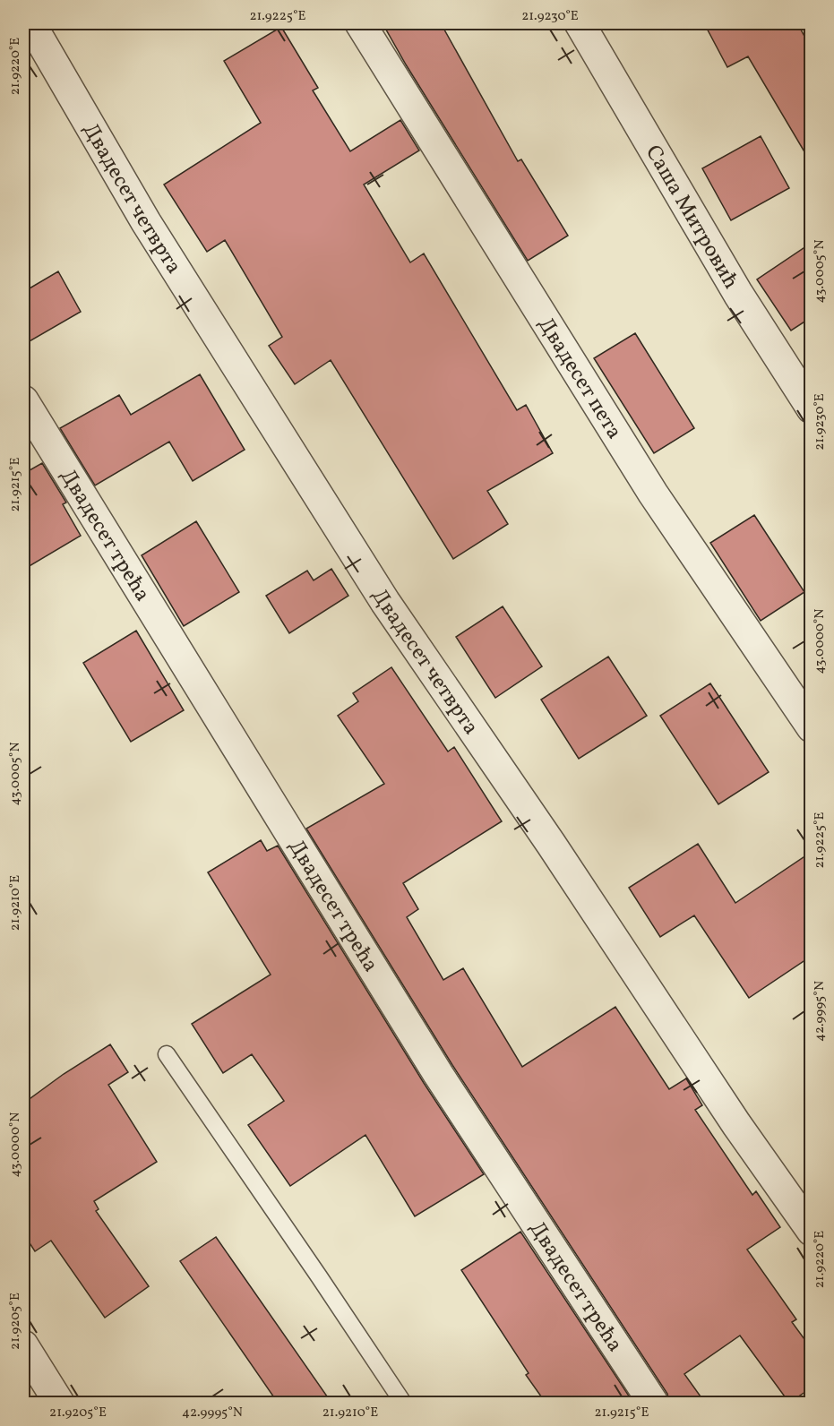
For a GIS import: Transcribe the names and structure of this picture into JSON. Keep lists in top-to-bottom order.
{
  "streets": {
    "street": [
      "Двадесет четврта",
      "Саша Митровић",
      "Двадесет пета",
      "Двадесет трећа"
    ]
  },
  "coordinates": [
    "21.9225°E",
    "21.9230°E",
    "21.9220°E",
    "43.0005°N",
    "21.9215°E",
    "43.0000°N",
    "21.9210°E",
    "42.9995°N",
    "21.9205°E"
  ]
}
